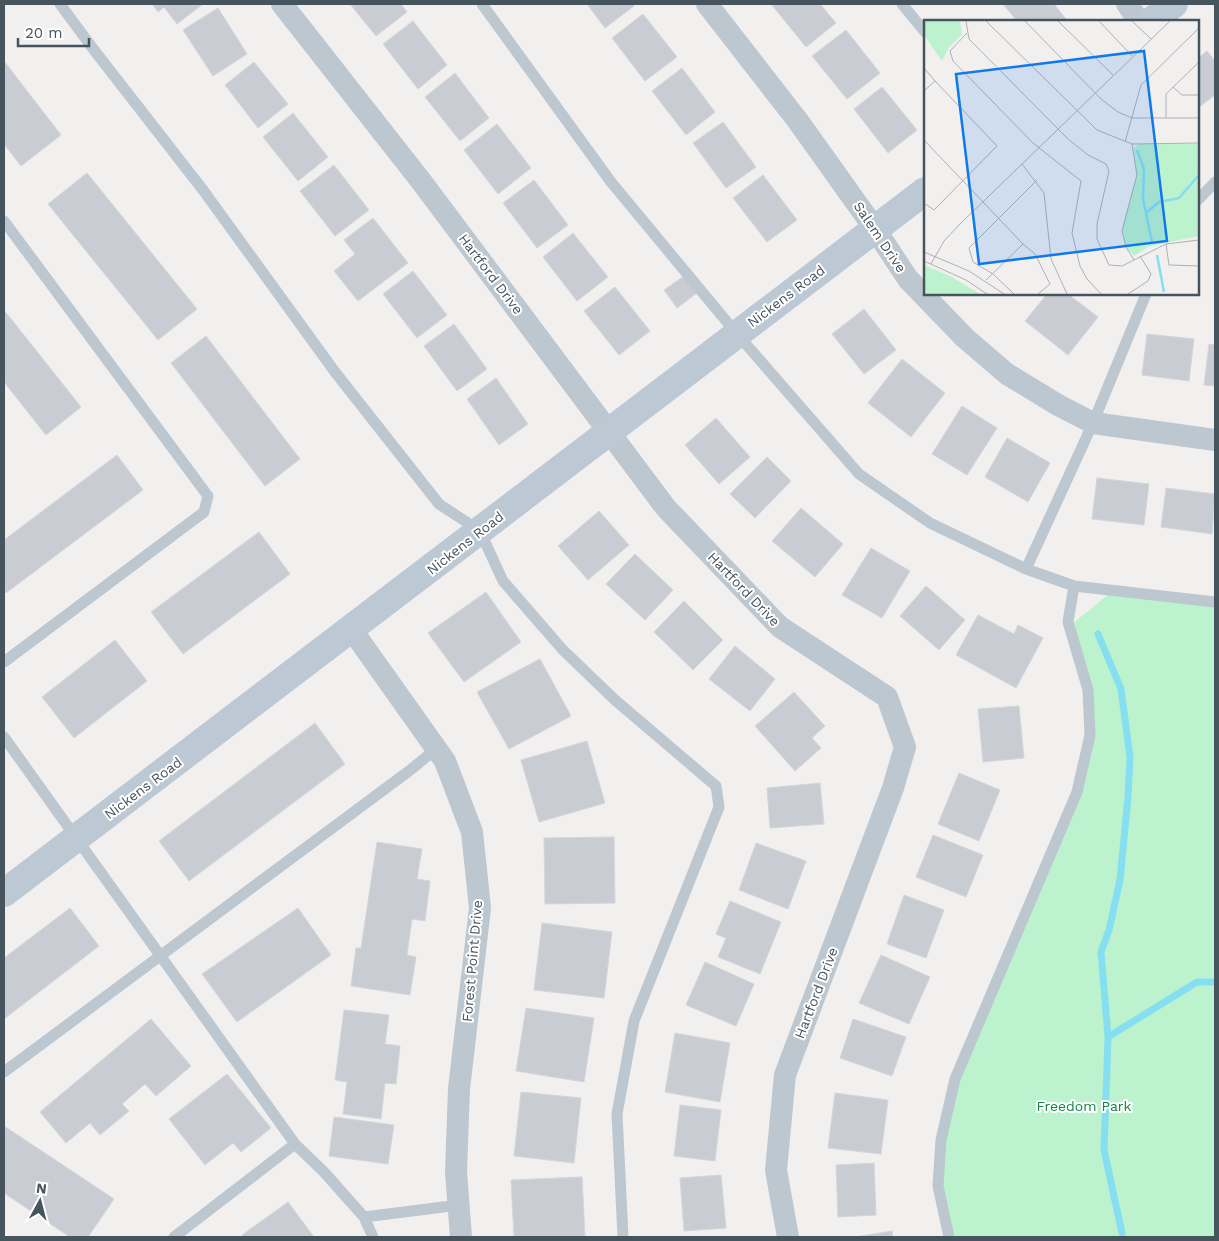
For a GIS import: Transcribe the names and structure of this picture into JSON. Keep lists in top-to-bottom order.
{
  "streets": {
    "street": [
      "Salem Drive",
      "Hartford Drive",
      "Nickens Road",
      "Forest Point Drive"
    ]
  },
  "crossings": [
    ["Salem Drive", "Nickens Road"],
    ["Hartford Drive", "Nickens Road"],
    ["Nickens Road", "Forest Point Drive"]
  ],
  "parks": ["Freedom Park"],
  "scale_bar": "20 m",
  "north": "top"
}
